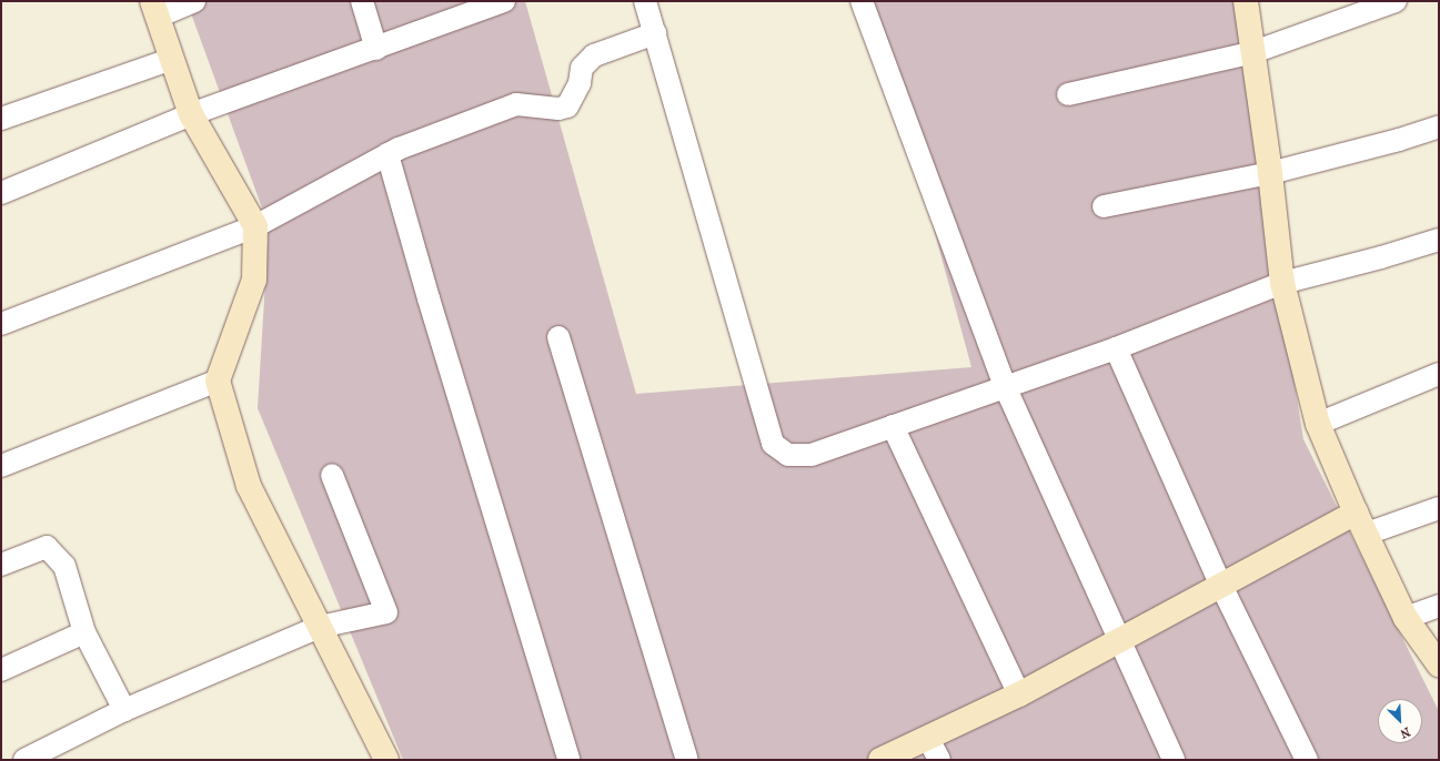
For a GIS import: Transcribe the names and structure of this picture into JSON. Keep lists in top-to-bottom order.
{
  "north": "bottom right"
}
